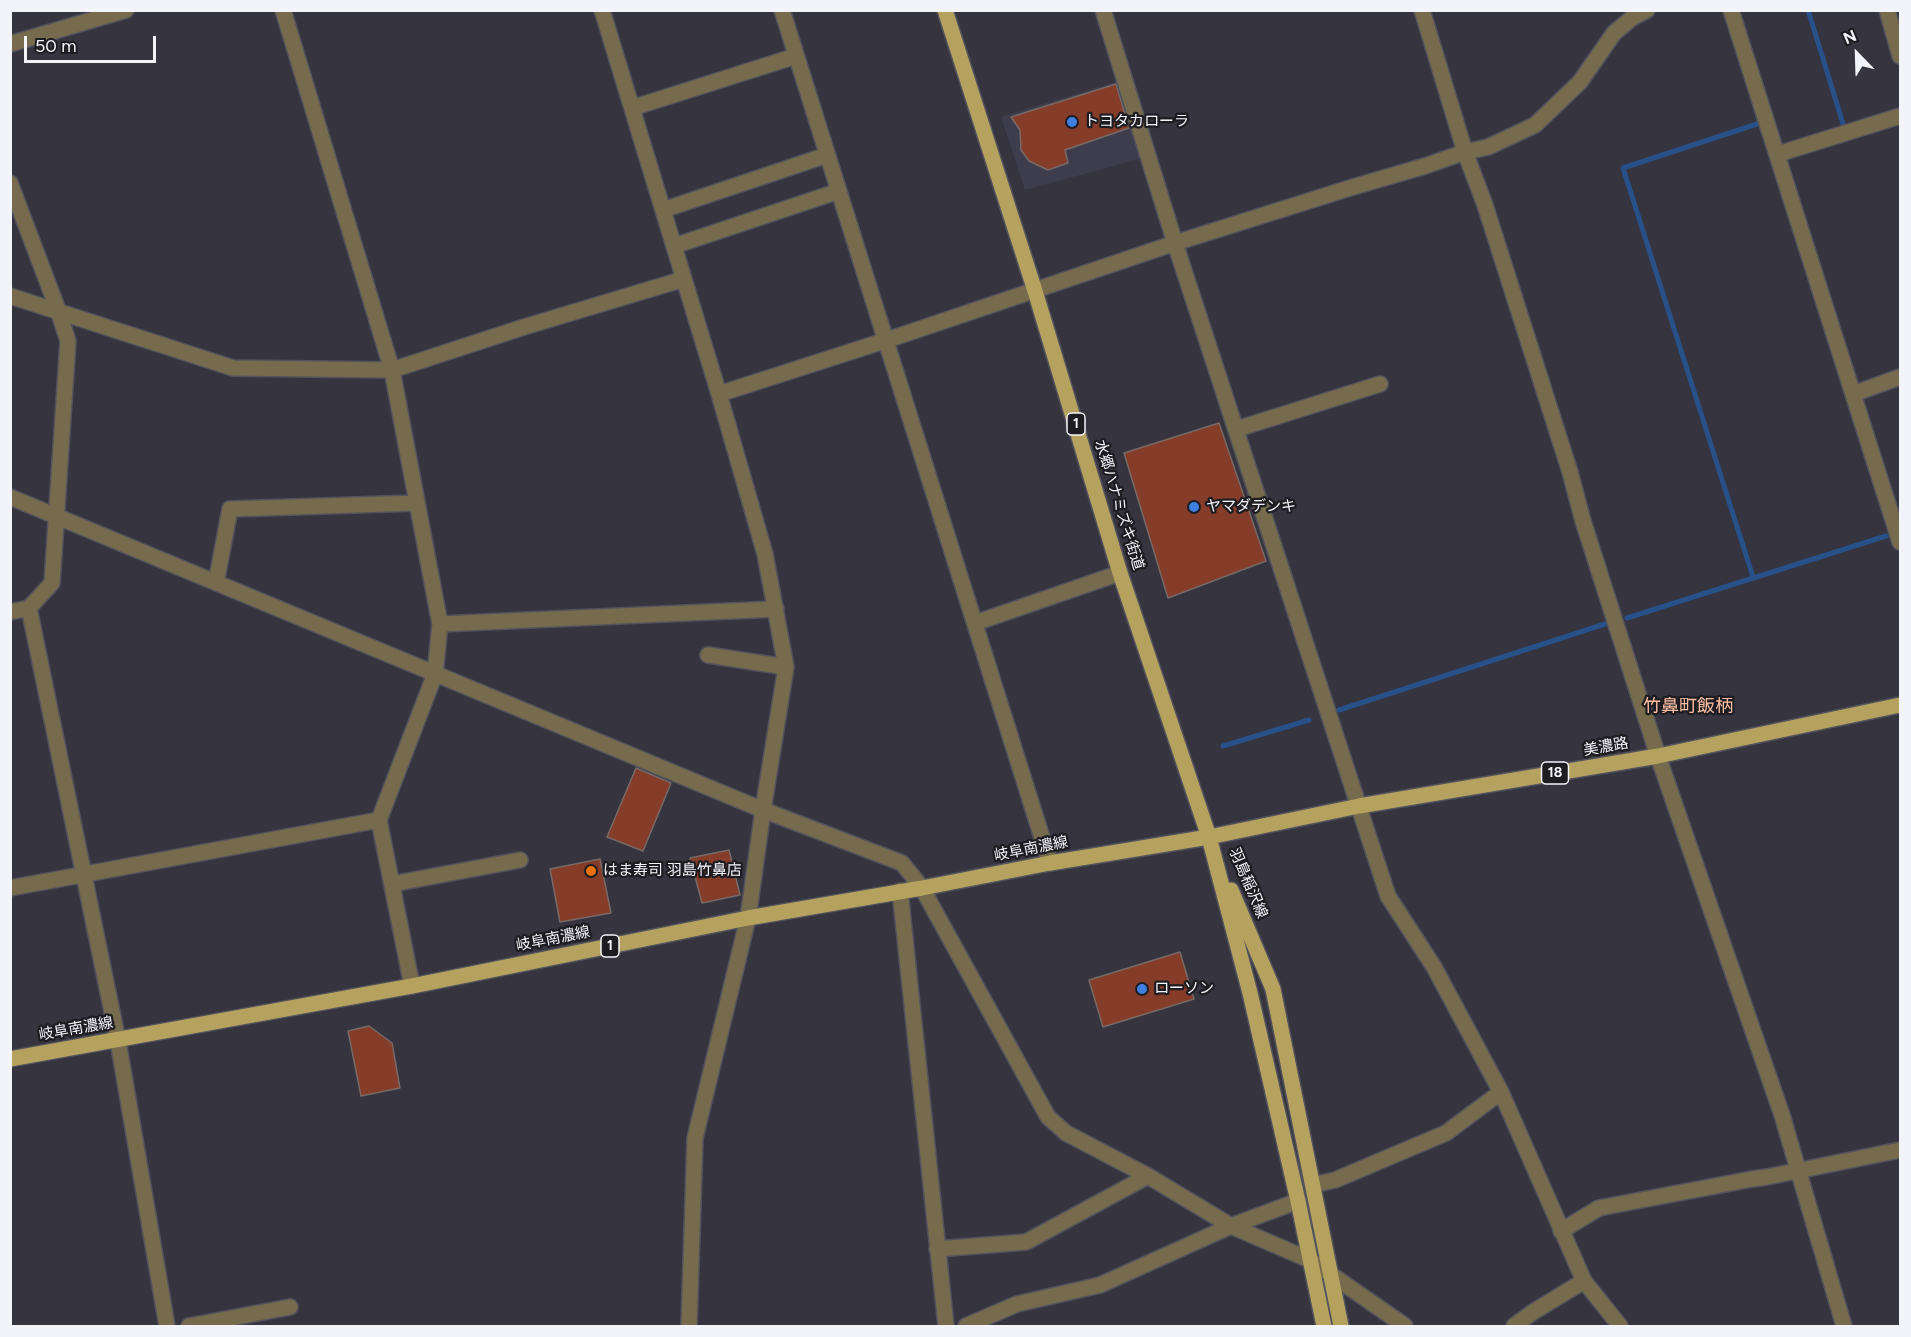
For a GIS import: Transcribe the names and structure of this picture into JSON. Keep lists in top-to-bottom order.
{
  "streets": {
    "main road": [
      "1",
      "水郷ハナミズキ街道",
      "美濃路",
      "18",
      "岐阜南濃線",
      "羽島稲沢線"
    ]
  },
  "crossings": [
    ["水郷ハナミズキ街道", "美濃路"],
    ["水郷ハナミズキ街道", "岐阜南濃線"],
    ["水郷ハナミズキ街道", "羽島稲沢線"],
    ["美濃路", "岐阜南濃線"],
    ["美濃路", "羽島稲沢線"],
    ["岐阜南濃線", "羽島稲沢線"]
  ],
  "districts": ["竹鼻町飯柄"],
  "places": [
    "トヨタカローラ",
    "ヤマダデンキ",
    "はま寿司 羽島竹鼻店",
    "ローソン"
  ],
  "scale_bar": "50 m",
  "north": "top left"
}
